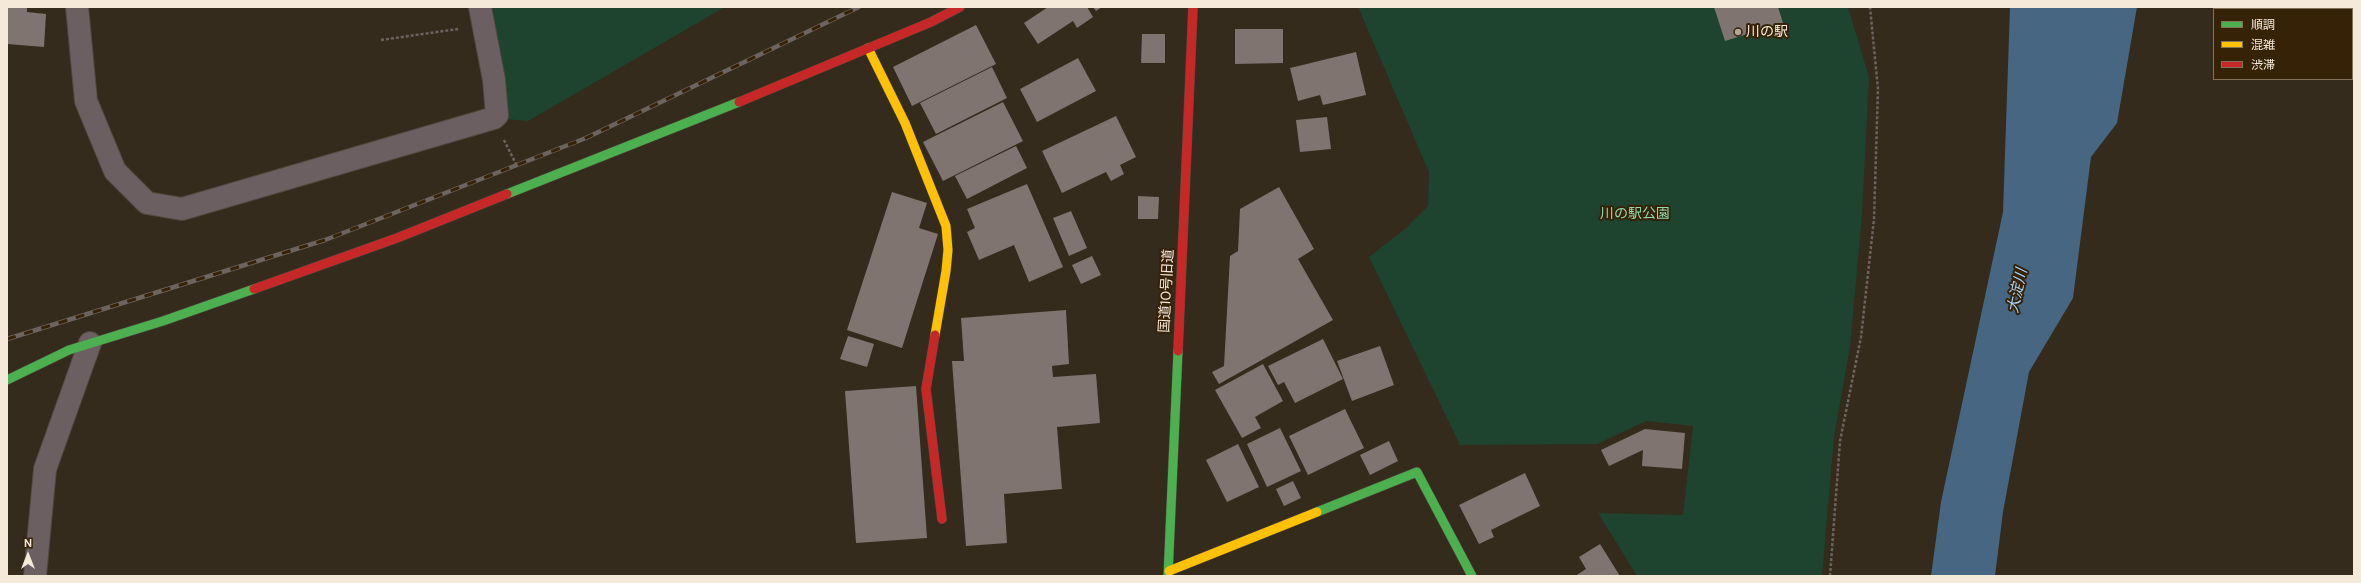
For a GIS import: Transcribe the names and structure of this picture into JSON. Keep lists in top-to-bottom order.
{
  "streets": {
    "street": ["国道10号旧道"]
  },
  "water": ["大淀川"],
  "parks": ["川の駅公園"],
  "places": ["川の駅"],
  "legend": ["順調", "混雑", "渋滞"],
  "north": "top"
}
